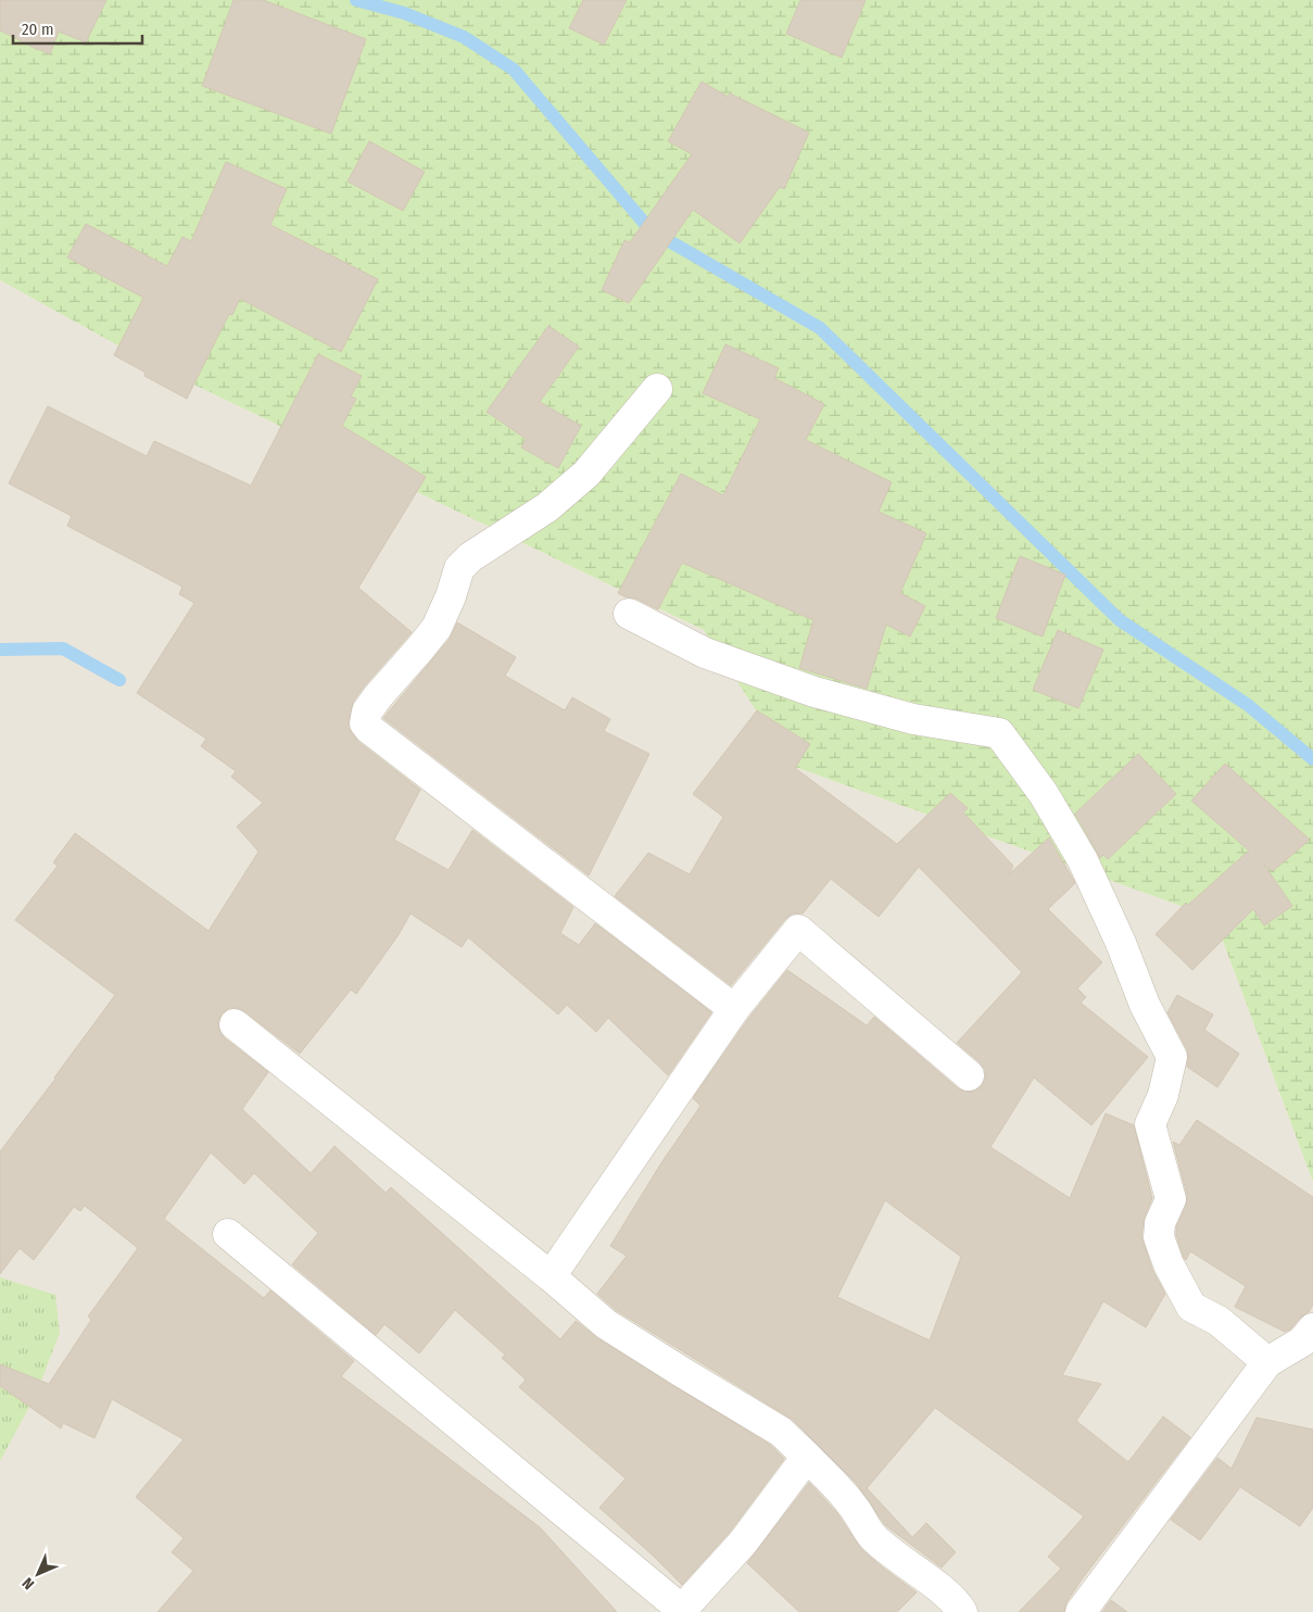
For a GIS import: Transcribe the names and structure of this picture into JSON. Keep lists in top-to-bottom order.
{
  "scale_bar": "20 m",
  "north": "bottom left"
}
